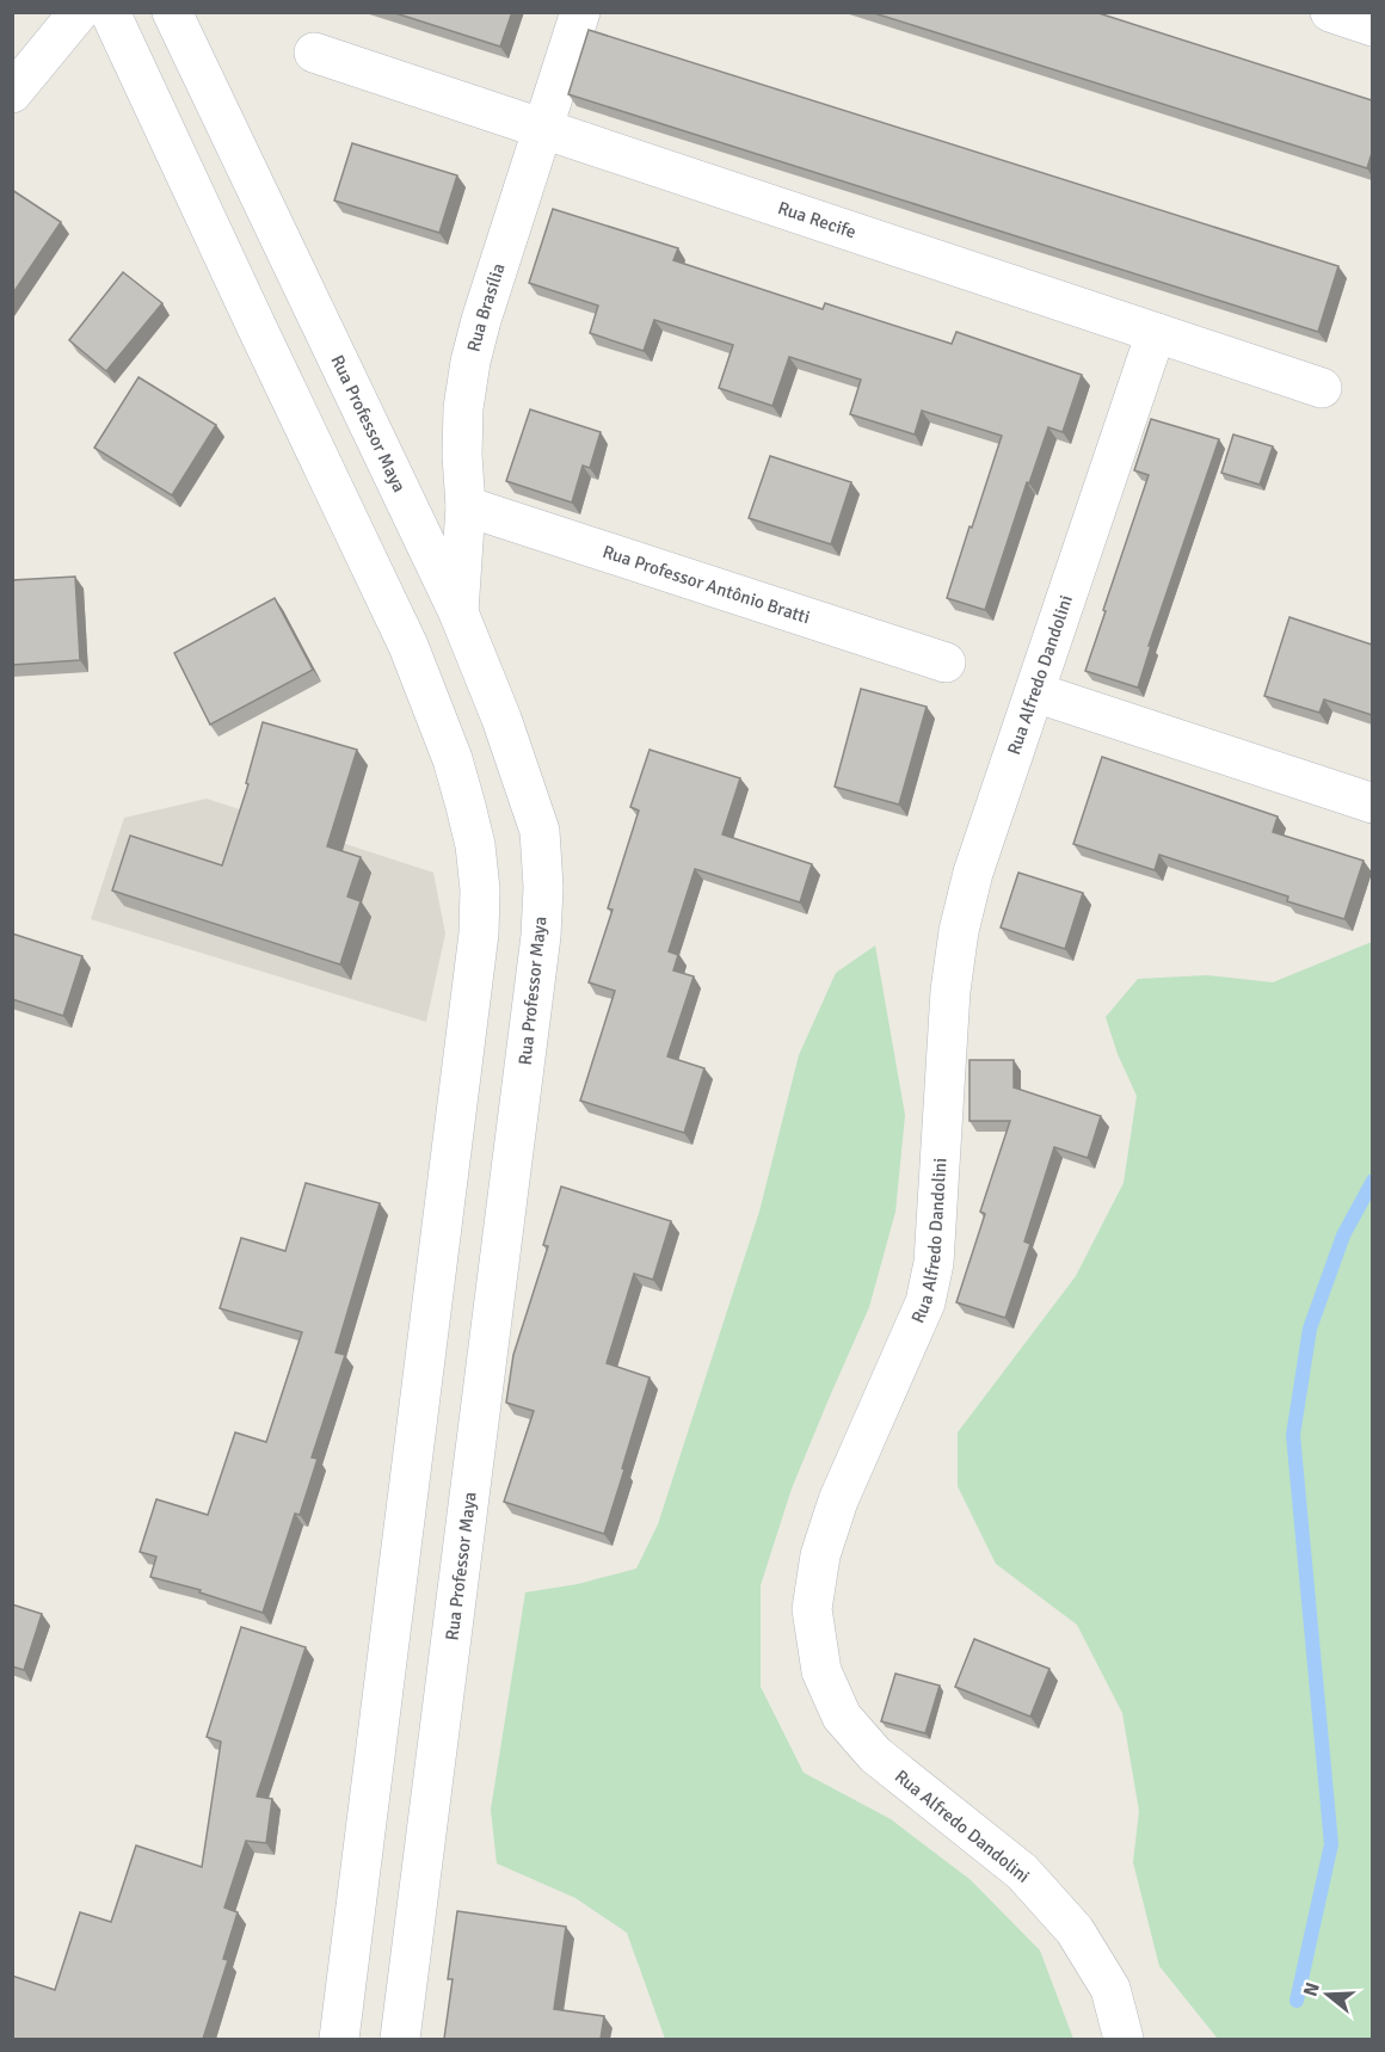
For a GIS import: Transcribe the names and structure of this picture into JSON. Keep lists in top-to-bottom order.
{
  "streets": {
    "street": [
      "Rua Recife",
      "Rua Brasília",
      "Rua Professor Maya",
      "Rua Professor Antônio Bratti",
      "Rua Alfredo Dandolini"
    ]
  },
  "crossings": [
    ["Rua Recife", "Rua Brasília"],
    ["Rua Recife", "Rua Alfredo Dandolini"],
    ["Rua Brasília", "Rua Professor Maya"],
    ["Rua Brasília", "Rua Professor Antônio Bratti"]
  ],
  "north": "left"
}
